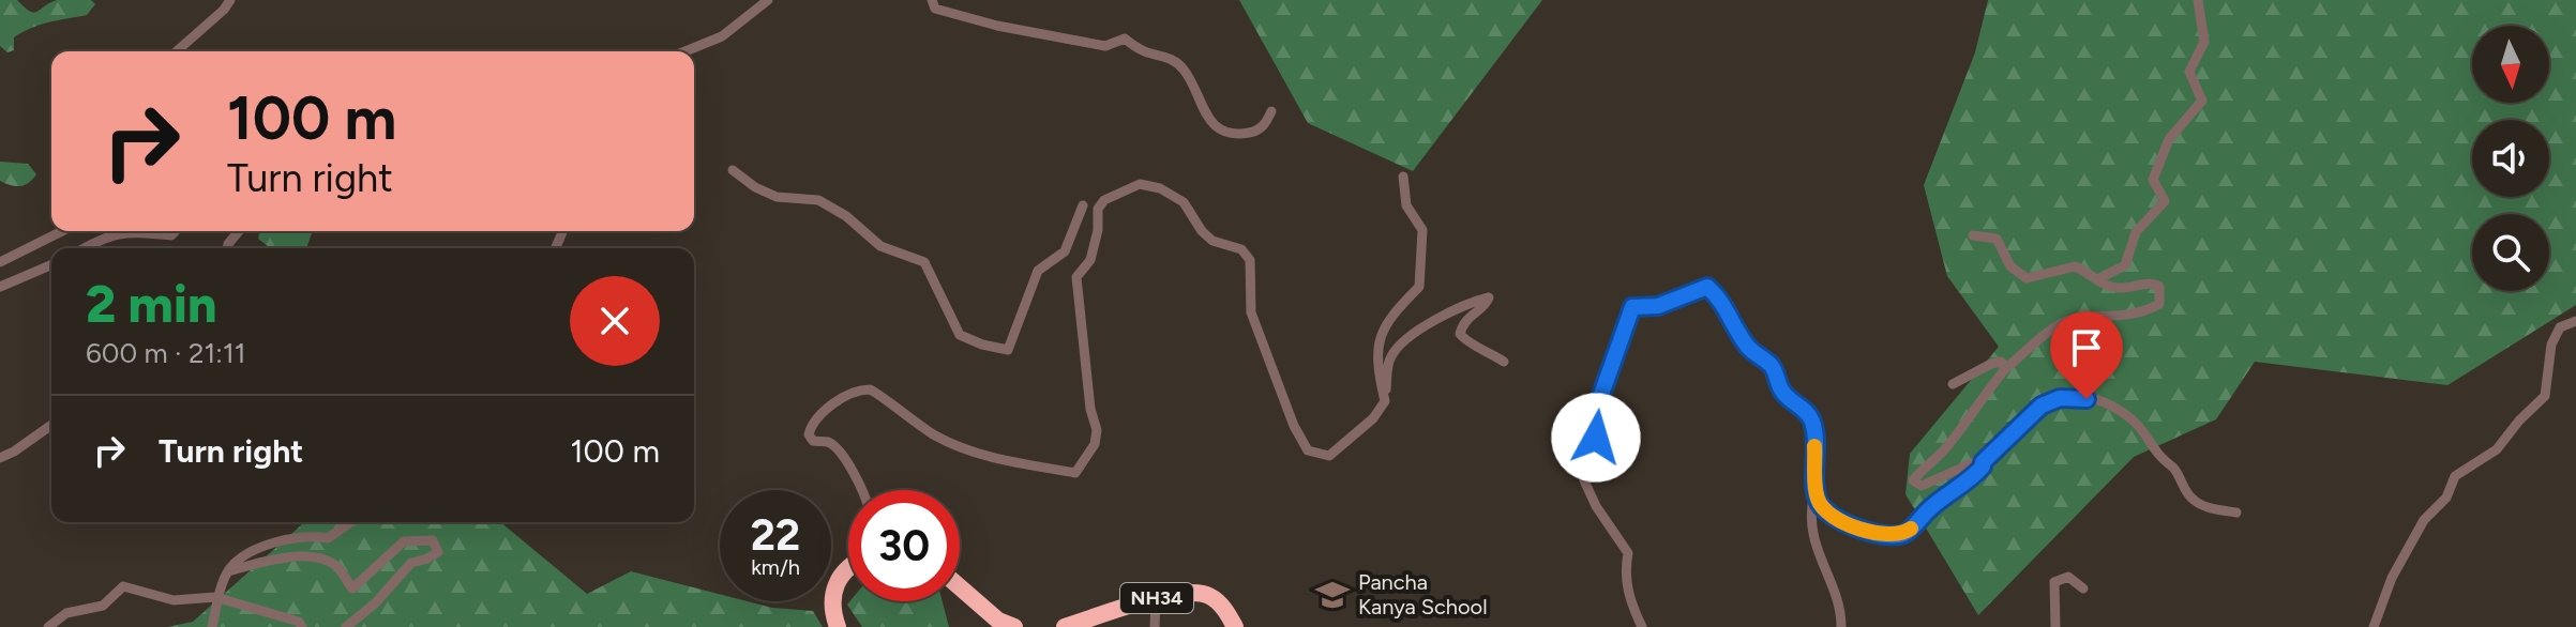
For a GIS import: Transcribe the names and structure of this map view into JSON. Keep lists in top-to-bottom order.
{
  "streets": {
    "highway": ["NH34"]
  },
  "places": {
    "school or university": ["Pancha Kanya School"]
  },
  "north": "bottom",
  "page": {
    "turn": ["100 m", "Turn right"],
    "heading": ["2 min", "600 m · 21:11"],
    "list": [
      {
        "name": "Turn right",
        "value": "100 m"
      }
    ],
    "speed": "22 km/h",
    "limit": "30"
  }
}
